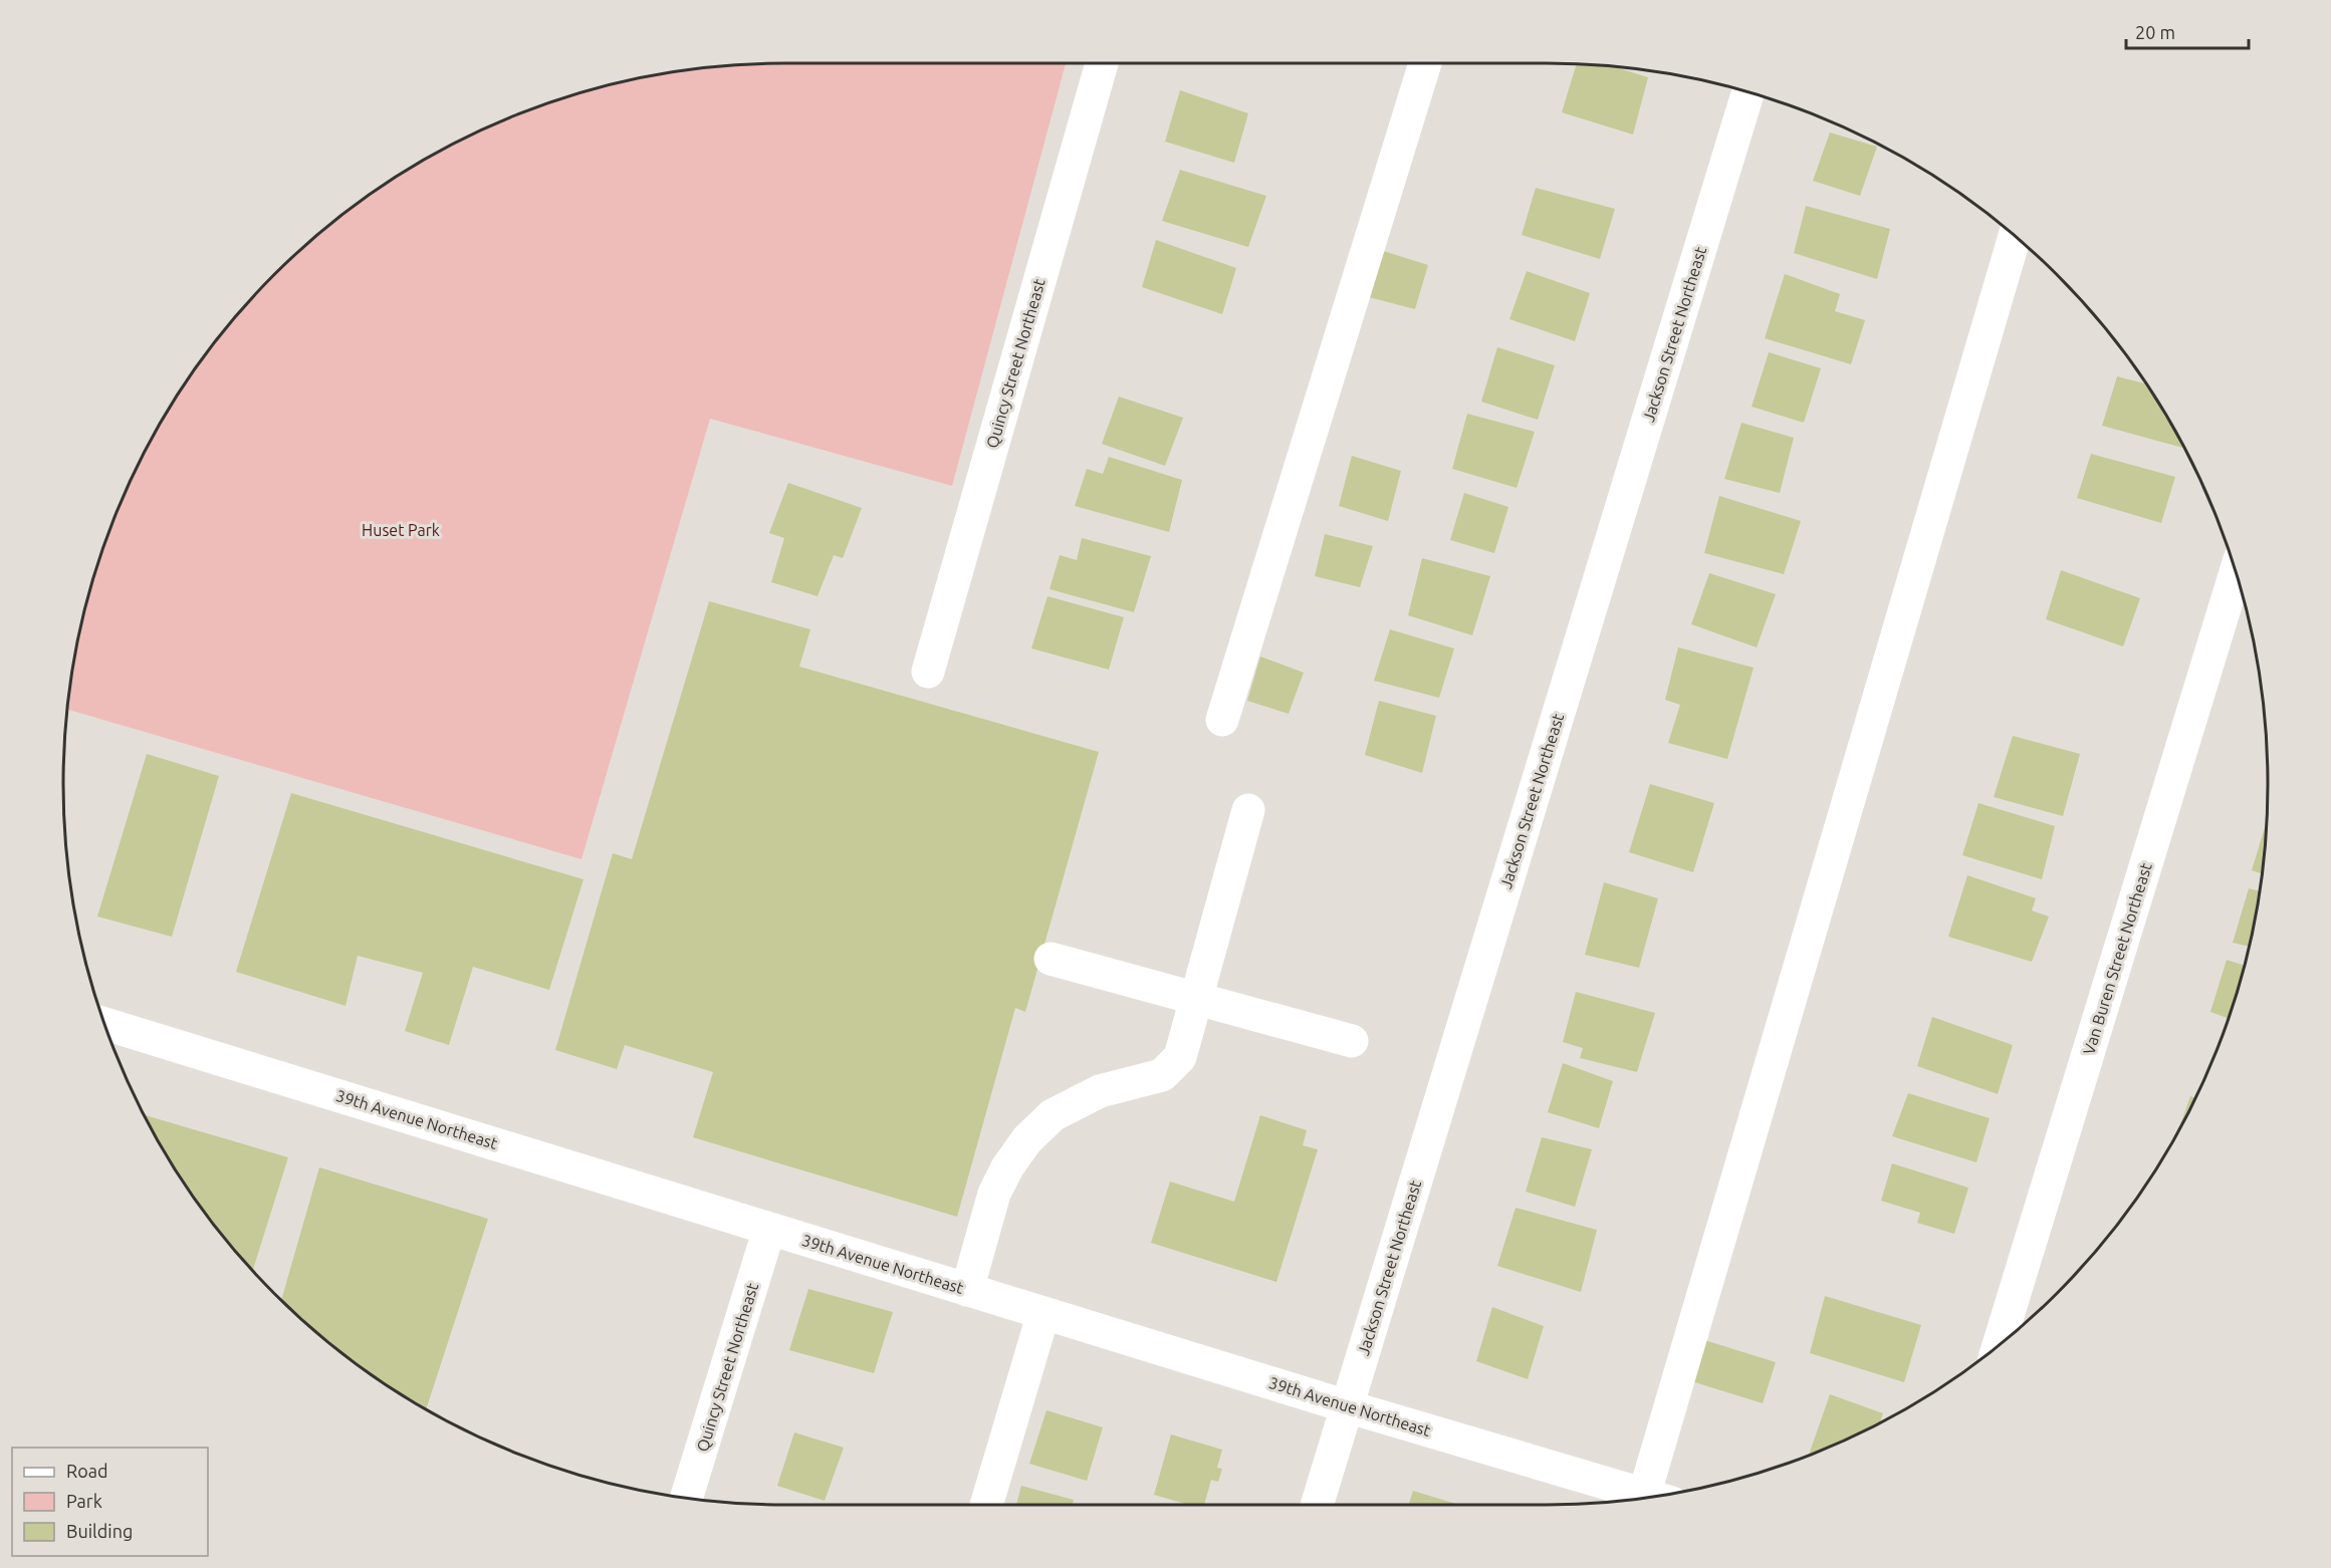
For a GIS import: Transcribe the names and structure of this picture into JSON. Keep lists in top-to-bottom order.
{
  "streets": {
    "street": [
      "Jackson Street Northeast",
      "Quincy Street Northeast",
      "Van Buren Street Northeast",
      "39th Avenue Northeast"
    ]
  },
  "crossings": [
    ["Jackson Street Northeast", "39th Avenue Northeast"],
    ["Quincy Street Northeast", "39th Avenue Northeast"]
  ],
  "parks": ["Huset Park"],
  "legend": ["Road", "Park", "Building"],
  "scale_bar": "20 m"
}
